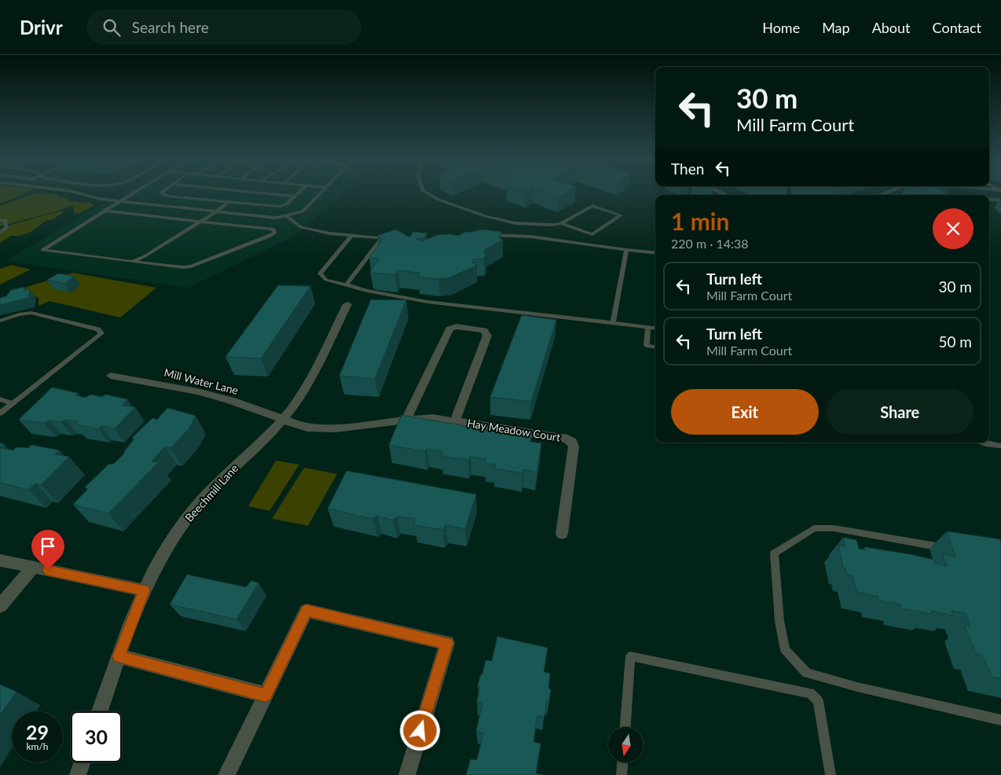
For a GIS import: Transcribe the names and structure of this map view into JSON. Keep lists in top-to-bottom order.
{
  "streets": {
    "street": ["Mill Water Lane", "Hay Meadow Court", "Beechmill Lane"]
  },
  "crossings": [
    ["Mill Water Lane", "Hay Meadow Court"],
    ["Mill Water Lane", "Beechmill Lane"],
    ["Hay Meadow Court", "Beechmill Lane"]
  ],
  "north": "bottom",
  "page": {
    "header": "Drivr",
    "search": "Search here",
    "nav": [
      "Home",
      "Map",
      "About",
      "Contact"
    ],
    "turn": ["30 m", "Mill Farm Court"],
    "then": "Then",
    "heading": ["1 min", "220 m · 14:38"],
    "list": [
      {
        "name": "Turn left",
        "note": "Mill Farm Court",
        "value": "30 m"
      },
      {
        "name": "Turn left",
        "note": "Mill Farm Court",
        "value": "50 m"
      }
    ],
    "buttons": ["Exit", "Share"],
    "speed": "29 km/h",
    "limit": "30"
  }
}
